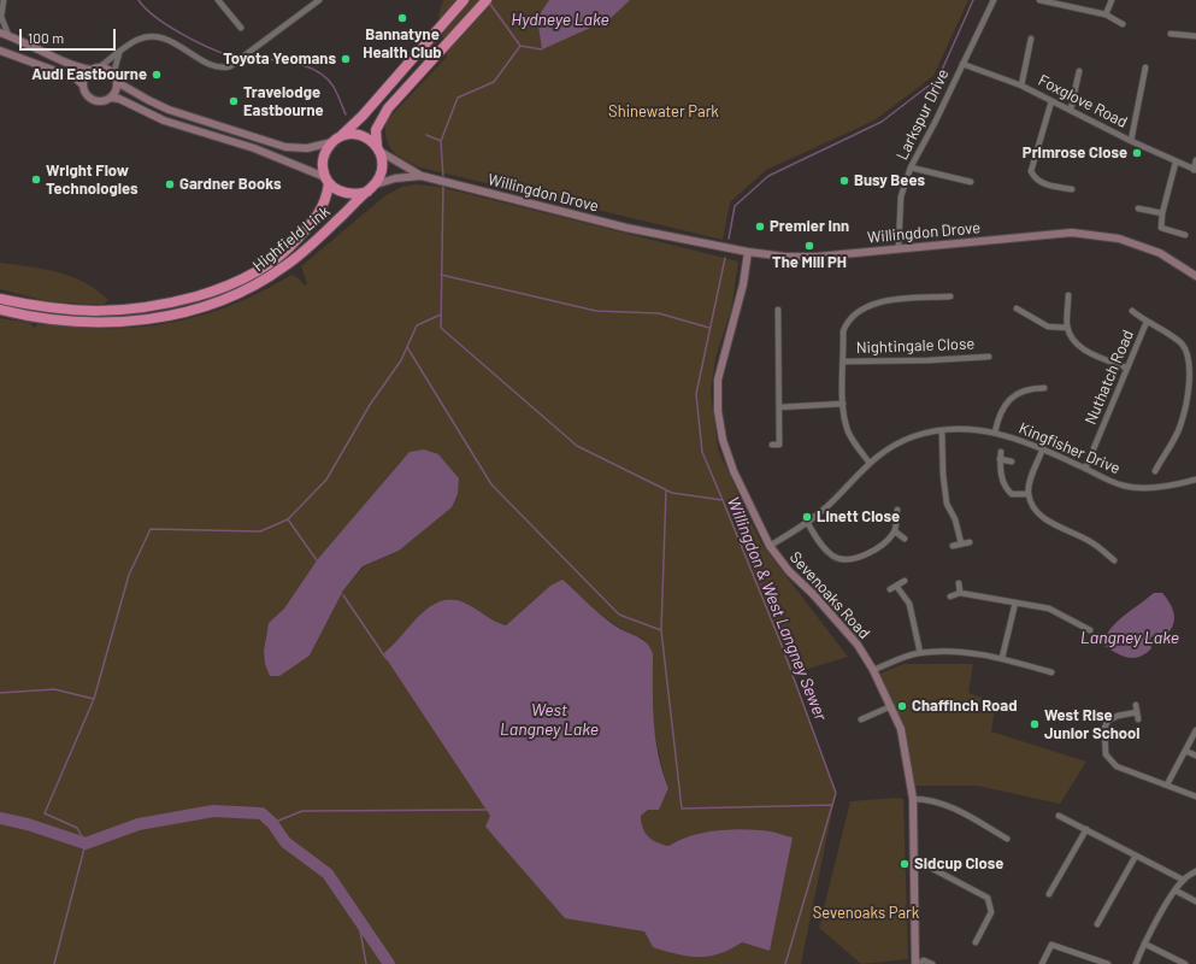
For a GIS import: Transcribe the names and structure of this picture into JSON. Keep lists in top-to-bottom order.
{
  "streets": {
    "highway": ["Highfield Link"],
    "street": [
      "Foxglove Road",
      "Larkspur Drive",
      "Willingdon Drove",
      "Nightingale Close",
      "Nuthatch Road",
      "Kingfisher Drive",
      "Sevenoaks Road"
    ]
  },
  "crossings": [
    ["Foxglove Road", "Larkspur Drive"],
    ["Larkspur Drive", "Willingdon Drove"],
    ["Willingdon Drove", "Highfield Link"],
    ["Willingdon Drove", "Sevenoaks Road"],
    ["Nuthatch Road", "Kingfisher Drive"],
    ["Kingfisher Drive", "Sevenoaks Road"]
  ],
  "water": [
    "Hydneye Lake",
    "Willingdon & West Langney Sewer",
    "Langney Lake",
    "West Langney Lake"
  ],
  "parks": ["Shinewater Park", "Sevenoaks Park"],
  "places": [
    "Bannatyne Health Club",
    "Toyota Yeomans",
    "Audi Eastbourne",
    "Travelodge Eastbourne",
    "Primrose Close",
    "Wright Flow Technologies",
    "Busy Bees",
    "Gardner Books",
    "Premier Inn",
    "The Mill PH",
    "Linett Close",
    "Chaffinch Road",
    "West Rise Junior School",
    "Sidcup Close"
  ],
  "scale_bar": "100 m"
}
